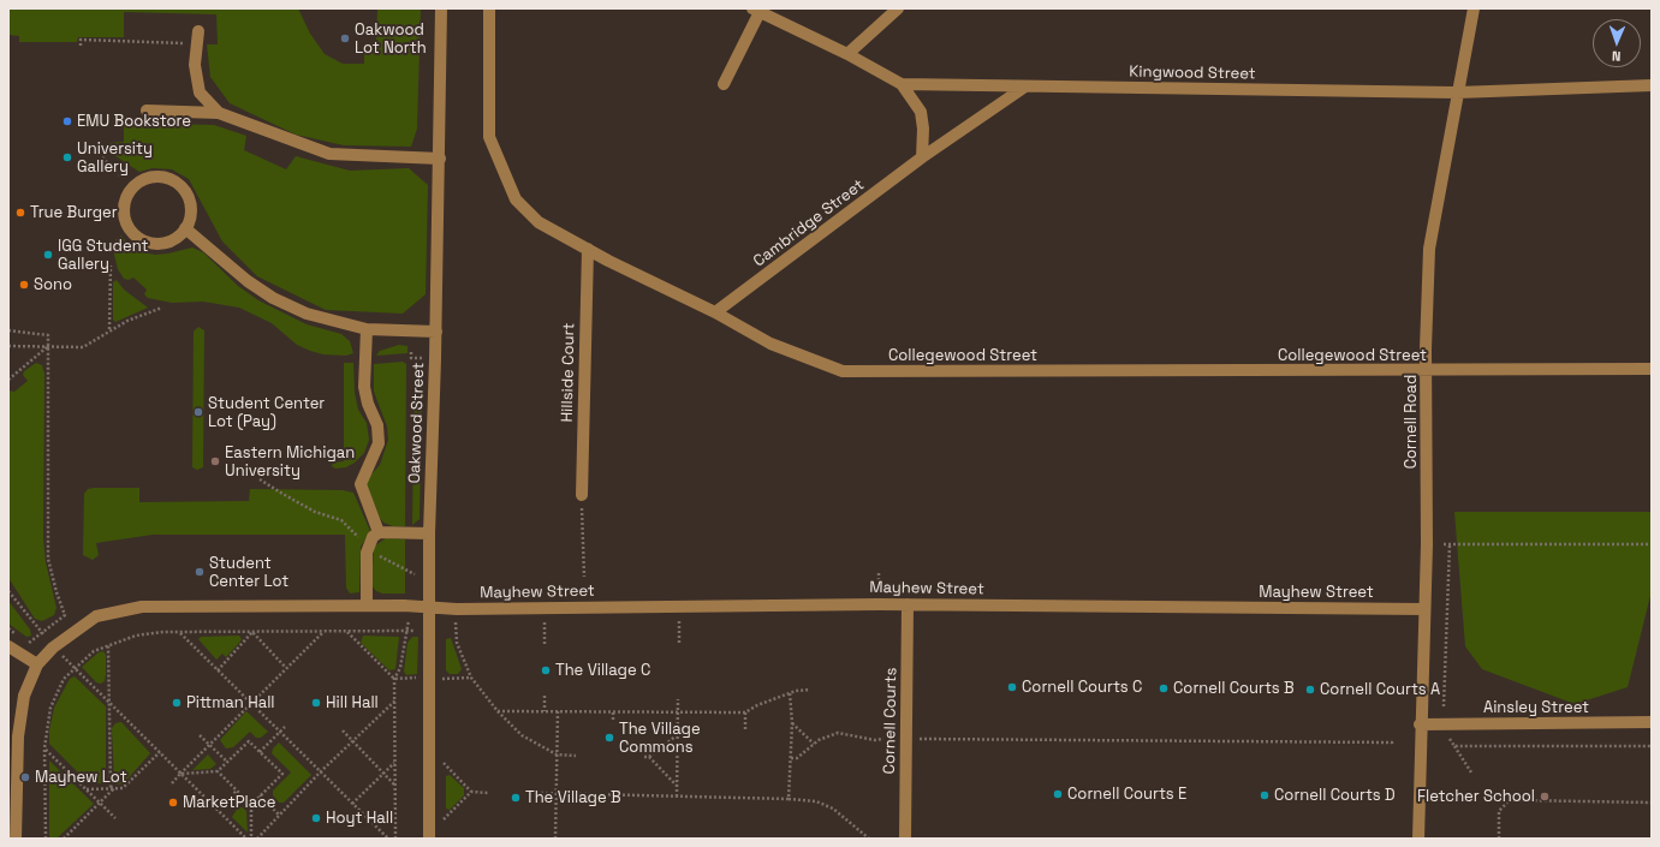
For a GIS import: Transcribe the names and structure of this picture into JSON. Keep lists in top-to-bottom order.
{
  "streets": {
    "street": [
      "Kingwood Street",
      "Cambridge Street",
      "Collegewood Street",
      "Hillside Court",
      "Cornell Road",
      "Oakwood Street",
      "Mayhew Street",
      "Ainsley Street",
      "Cornell Courts"
    ]
  },
  "crossings": [
    ["Kingwood Street", "Cambridge Street"],
    ["Kingwood Street", "Cornell Road"],
    ["Cambridge Street", "Collegewood Street"],
    ["Collegewood Street", "Hillside Court"],
    ["Collegewood Street", "Cornell Road"],
    ["Cornell Road", "Mayhew Street"],
    ["Cornell Road", "Ainsley Street"],
    ["Oakwood Street", "Mayhew Street"],
    ["Mayhew Street", "Cornell Courts"]
  ],
  "places": [
    "Oakwood Lot North",
    "EMU Bookstore",
    "University Gallery",
    "True Burger",
    "IGG Student Gallery",
    "Sono",
    "Student Center Lot (Pay)",
    "Eastern Michigan University",
    "Student Center Lot",
    "The Village C",
    "Cornell Courts C",
    "Cornell Courts B",
    "Cornell Courts A",
    "Pittman Hall",
    "Hill Hall",
    "The Village Commons",
    "Mayhew Lot",
    "Cornell Courts E",
    "Cornell Courts D",
    "Fletcher School",
    "The Village B",
    "MarketPlace",
    "Hoyt Hall"
  ],
  "north": "bottom"
}
